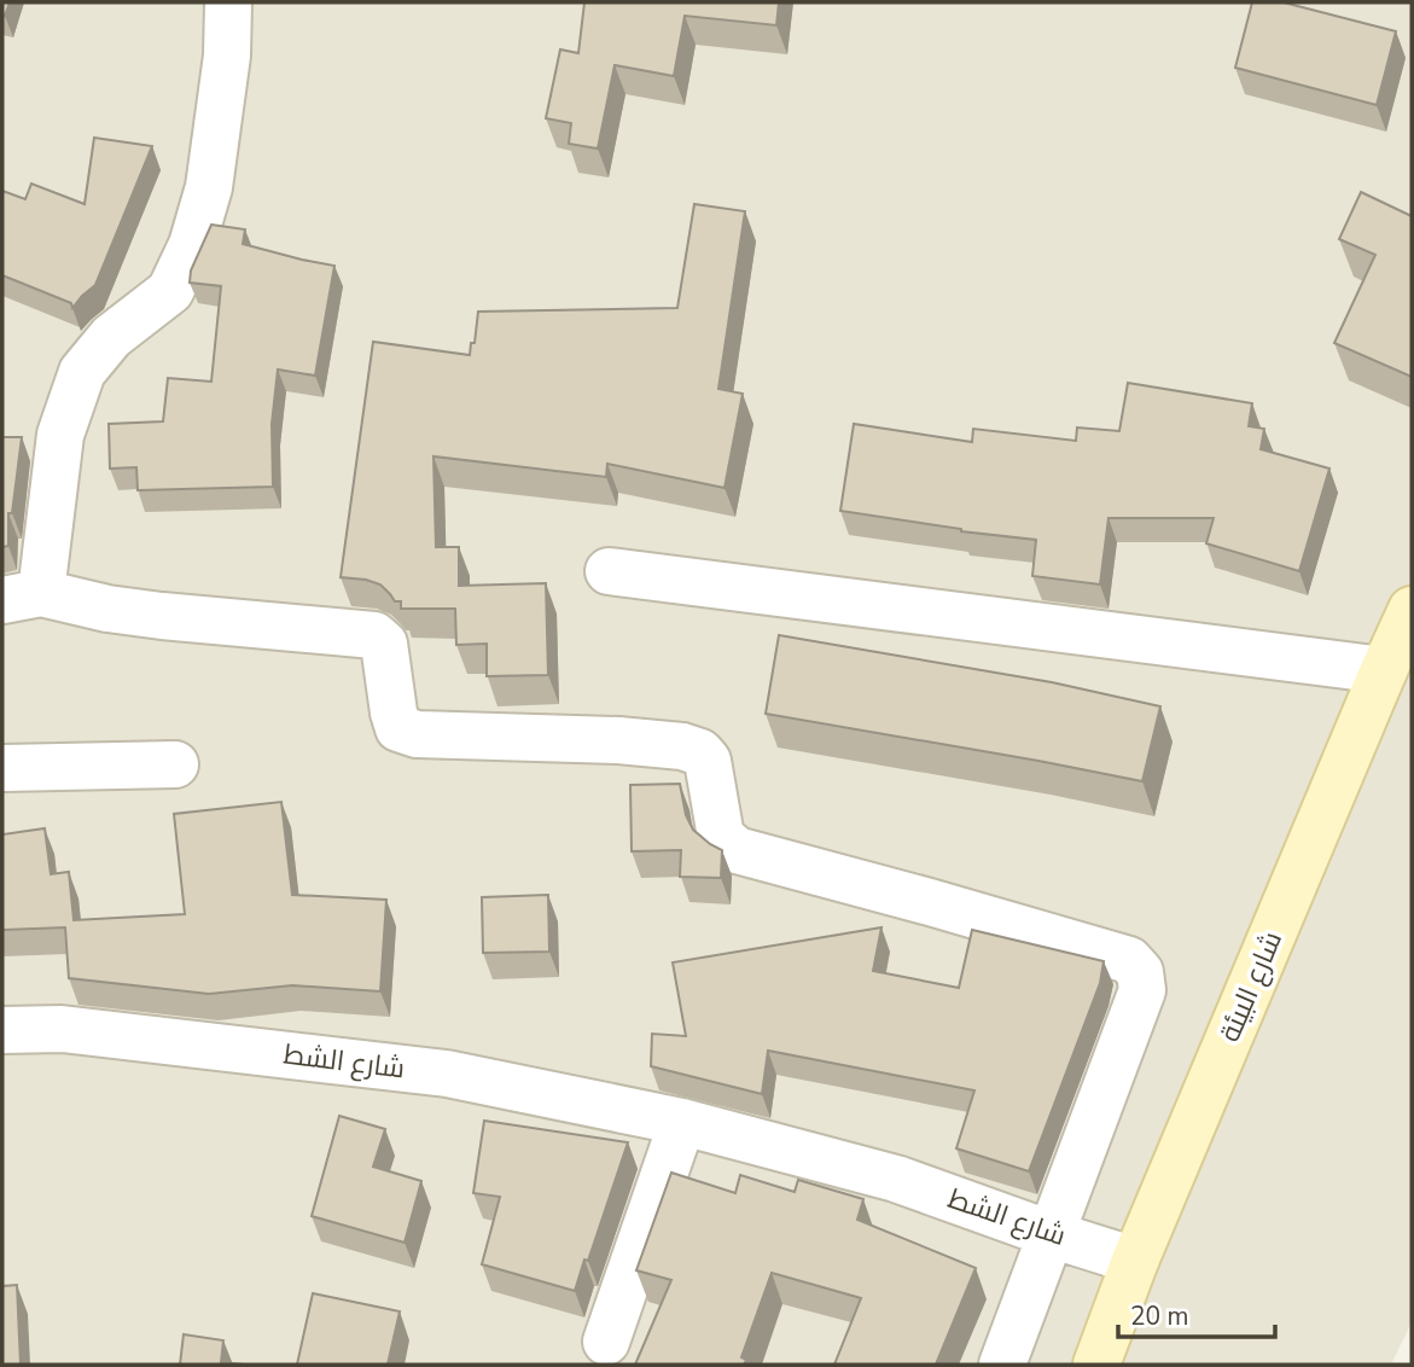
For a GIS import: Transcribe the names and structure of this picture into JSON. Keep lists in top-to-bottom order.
{
  "streets": {
    "main road": ["شارع البيئة"],
    "street": ["شارع الشط"]
  },
  "crossings": [
    ["شارع البيئة", "شارع الشط"]
  ],
  "scale_bar": "20 m"
}
